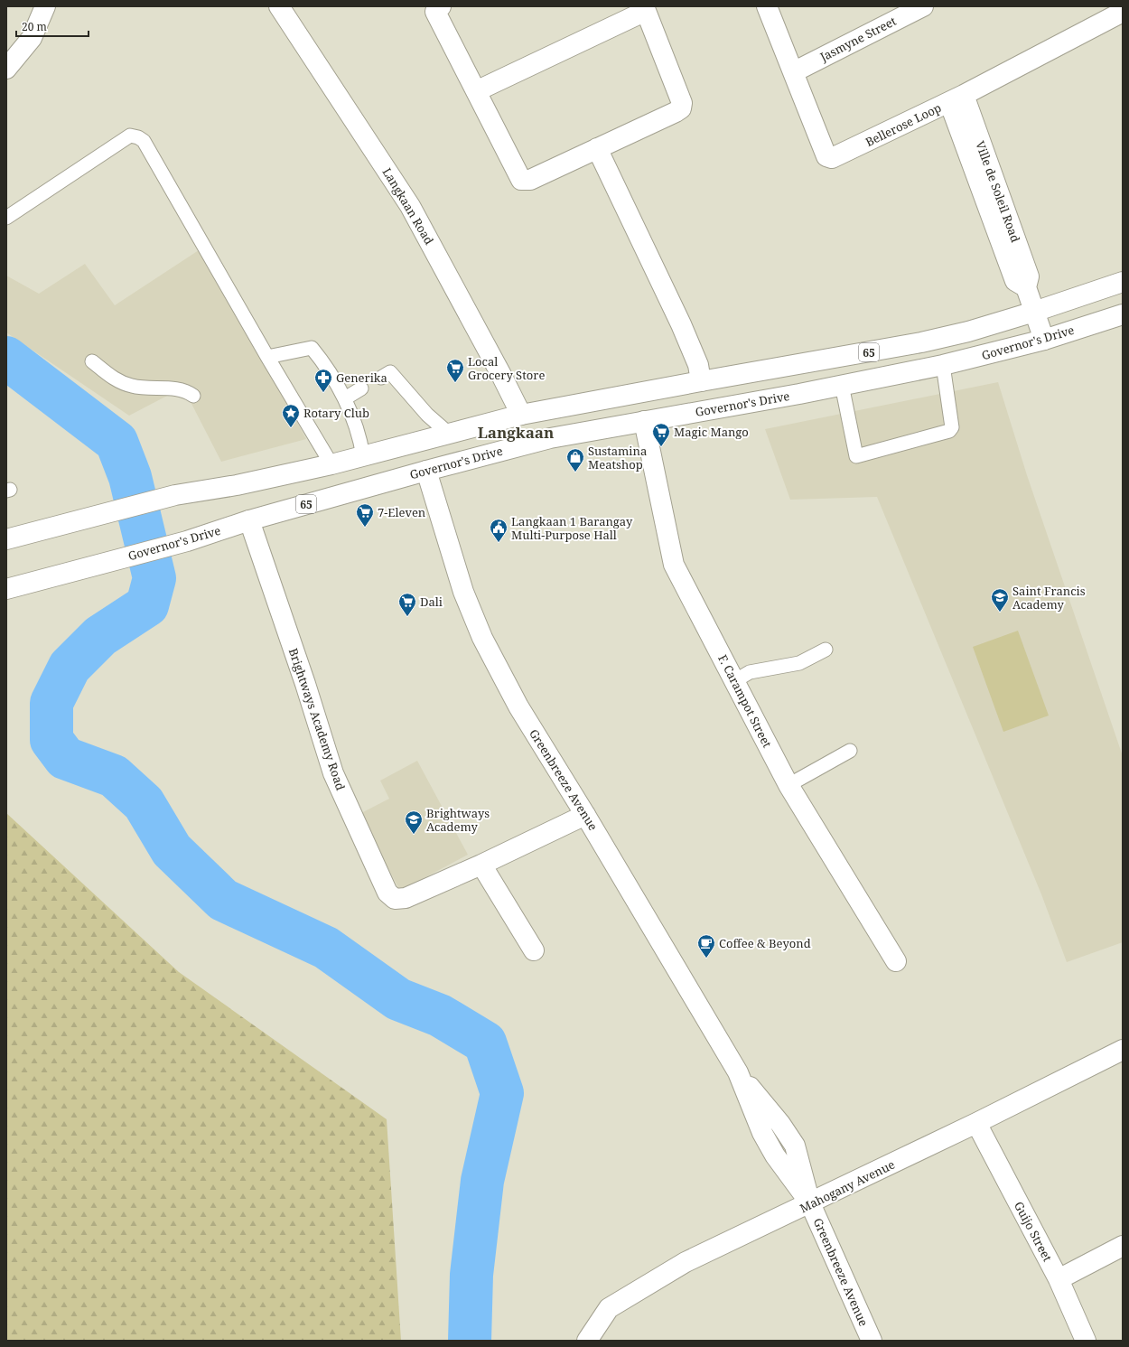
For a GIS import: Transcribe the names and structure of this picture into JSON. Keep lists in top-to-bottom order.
{
  "streets": {
    "street": [
      "Jasmyne Street",
      "Bellerose Loop",
      "Ville de Soleil Road",
      "Langkaan Road",
      "Governor's Drive",
      "65",
      "F. Carampot Street",
      "Brightways Academy Road",
      "Greenbreeze Avenue",
      "Mahogany Avenue",
      "Guijo Street"
    ]
  },
  "crossings": [
    ["Jasmyne Street", "Bellerose Loop"],
    ["Bellerose Loop", "Ville de Soleil Road"],
    ["Ville de Soleil Road", "Governor's Drive"],
    ["Ville de Soleil Road", "65"],
    ["Langkaan Road", "65"],
    ["Governor's Drive", "F. Carampot Street"],
    ["Governor's Drive", "Brightways Academy Road"],
    ["Governor's Drive", "Greenbreeze Avenue"],
    ["Brightways Academy Road", "Greenbreeze Avenue"],
    ["Greenbreeze Avenue", "Mahogany Avenue"],
    ["Mahogany Avenue", "Guijo Street"]
  ],
  "districts": ["Langkaan"],
  "places": {
    "supermarket": [
      "Local Grocery Store",
      "Magic Mango",
      "7-Eleven",
      "Dali"
    ],
    "pharmacy": ["Generika"],
    "place": ["Rotary Club"],
    "shop": ["Sustamina Meatshop"],
    "public building": ["Langkaan 1 Barangay Multi-Purpose Hall"],
    "school or university": ["Saint Francis Academy", "Brightways Academy"],
    "cafe": ["Coffee & Beyond"]
  },
  "scale_bar": "20 m"
}
